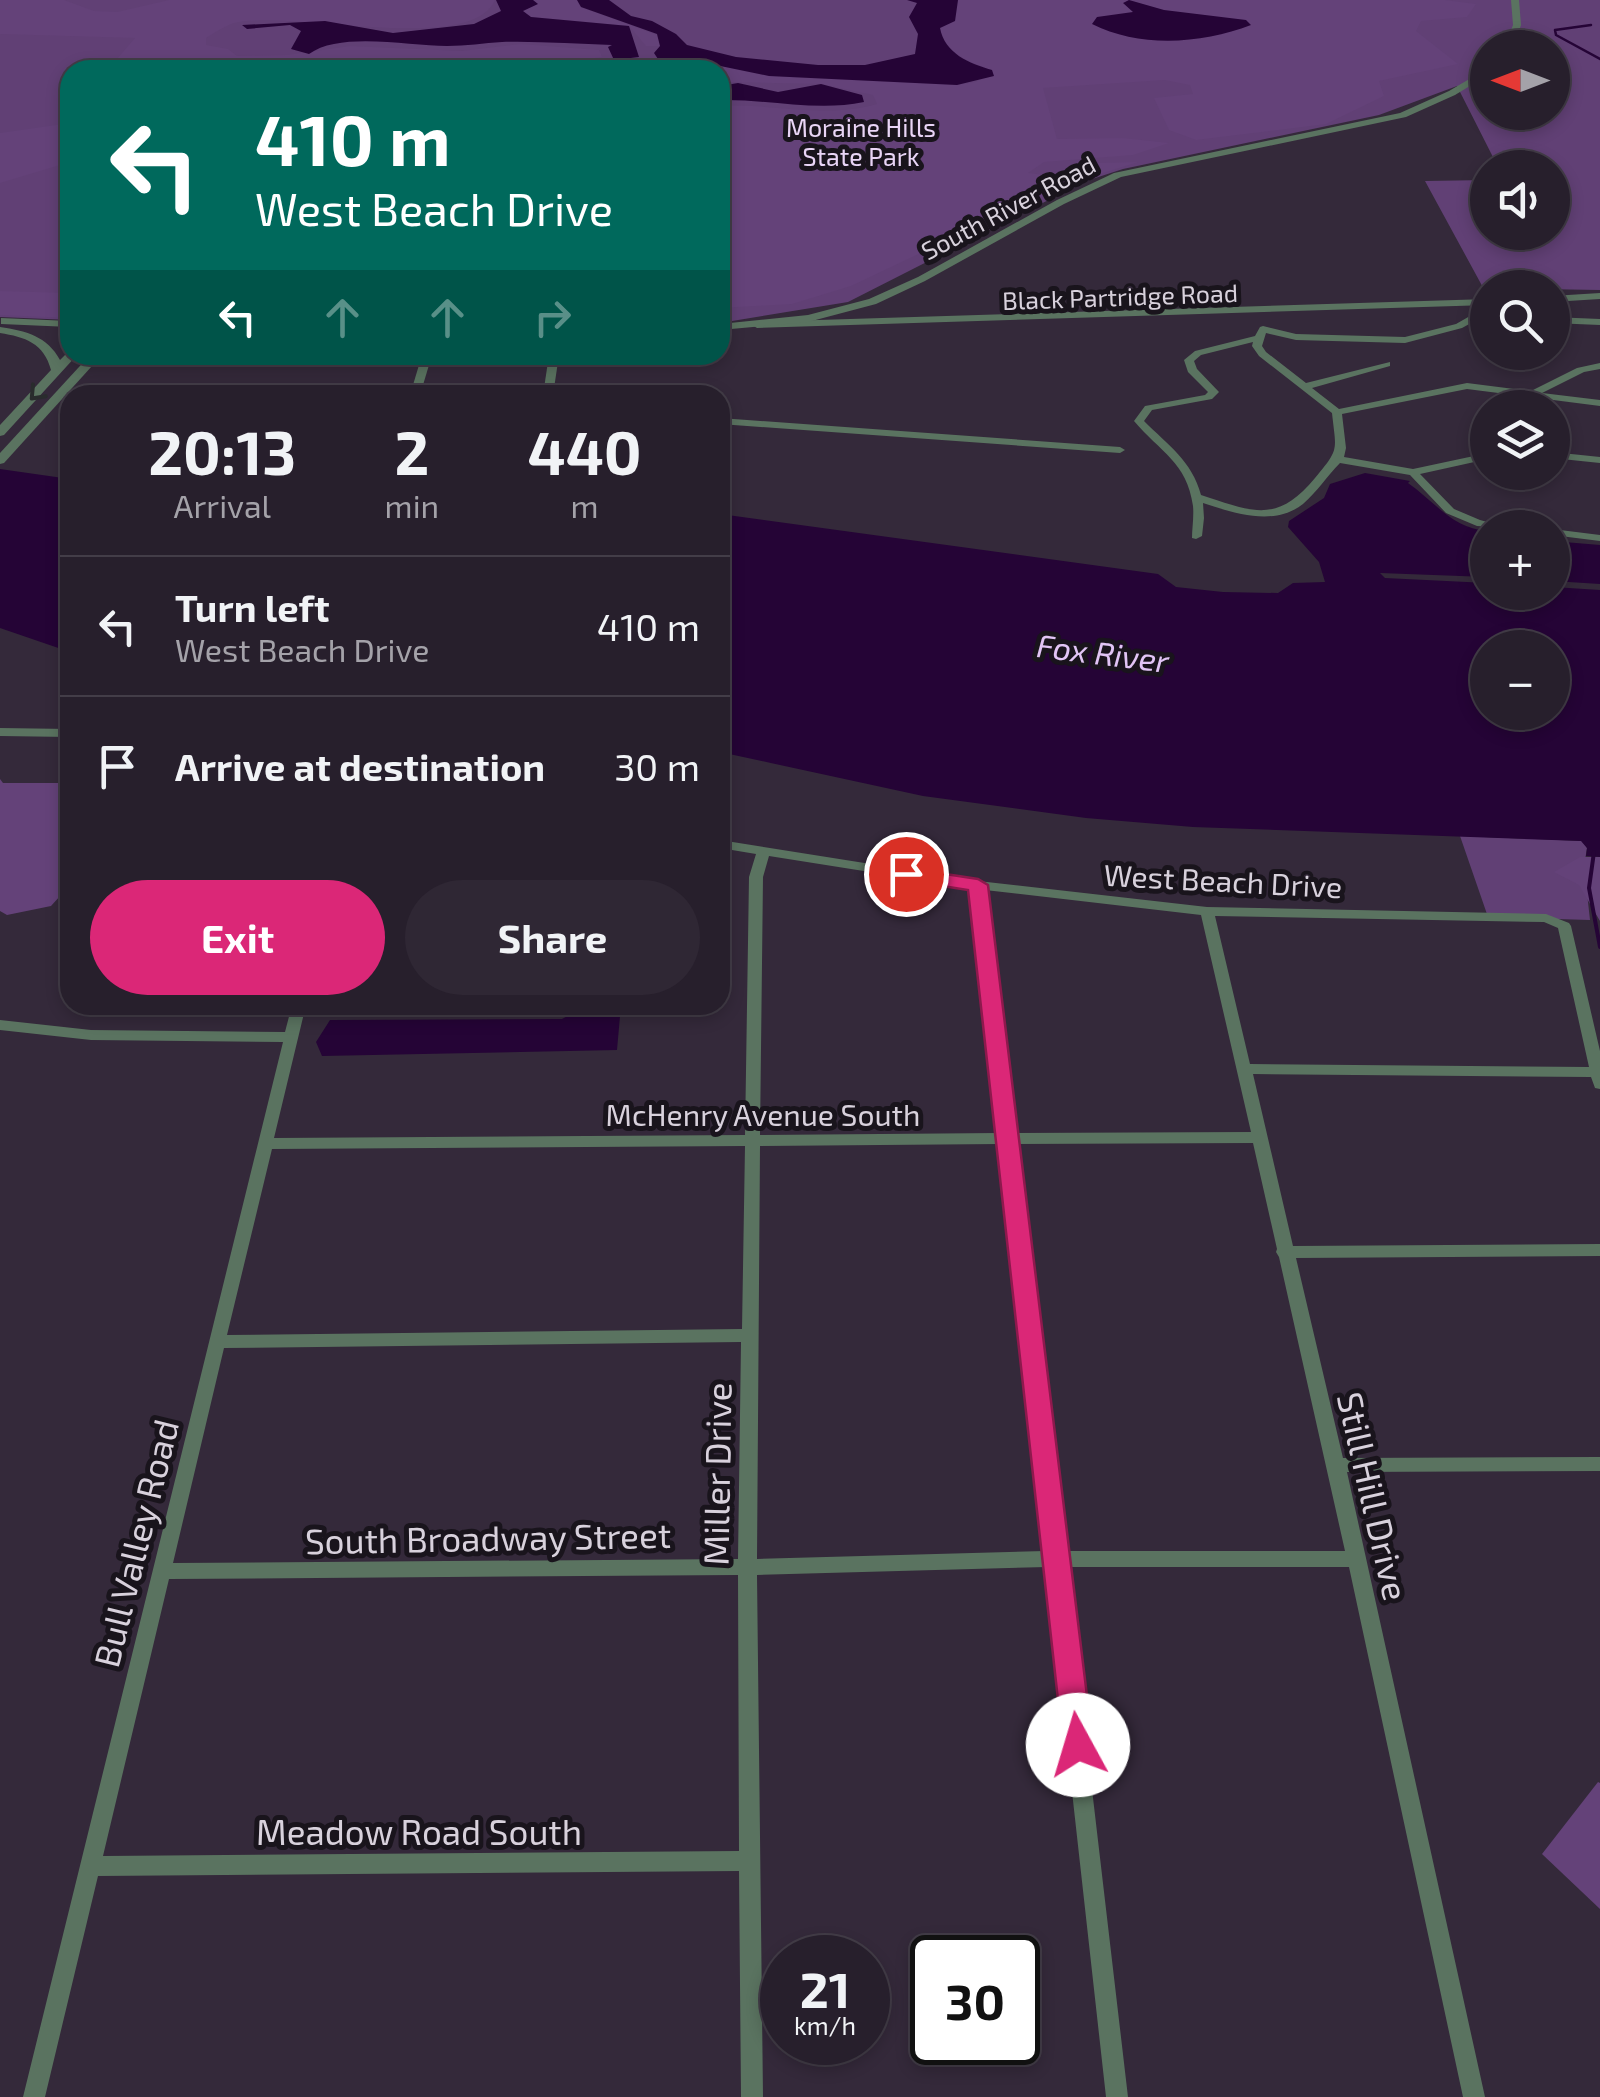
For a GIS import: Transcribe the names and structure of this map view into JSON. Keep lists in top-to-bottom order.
{
  "streets": {
    "street": [
      "South River Road",
      "Black Partridge Road",
      "West Beach Drive",
      "McHenry Avenue South",
      "Miller Drive",
      "Still Hill Drive",
      "South Broadway Street",
      "Bull Valley Road",
      "Meadow Road South"
    ]
  },
  "crossings": [
    ["South River Road", "Black Partridge Road"],
    ["West Beach Drive", "Miller Drive"],
    ["West Beach Drive", "Still Hill Drive"],
    ["McHenry Avenue South", "Miller Drive"],
    ["McHenry Avenue South", "Still Hill Drive"],
    ["McHenry Avenue South", "Bull Valley Road"],
    ["Miller Drive", "South Broadway Street"],
    ["Miller Drive", "Meadow Road South"],
    ["Still Hill Drive", "South Broadway Street"],
    ["South Broadway Street", "Bull Valley Road"],
    ["Bull Valley Road", "Meadow Road South"]
  ],
  "water": ["Fox River"],
  "parks": ["Moraine Hills State Park"],
  "north": "left",
  "page": {
    "map_buttons": ["+", "−"],
    "turn": ["410 m", "West Beach Drive"],
    "eta": [
      "20:13",
      "Arrival",
      "2",
      "min",
      "440",
      "m"
    ],
    "list": [
      {
        "name": "Turn left",
        "note": "West Beach Drive",
        "value": "410 m"
      },
      {
        "name": "Arrive at destination",
        "value": "30 m"
      }
    ],
    "buttons": ["Exit", "Share"],
    "speed": "21 km/h",
    "limit": "30"
  }
}
